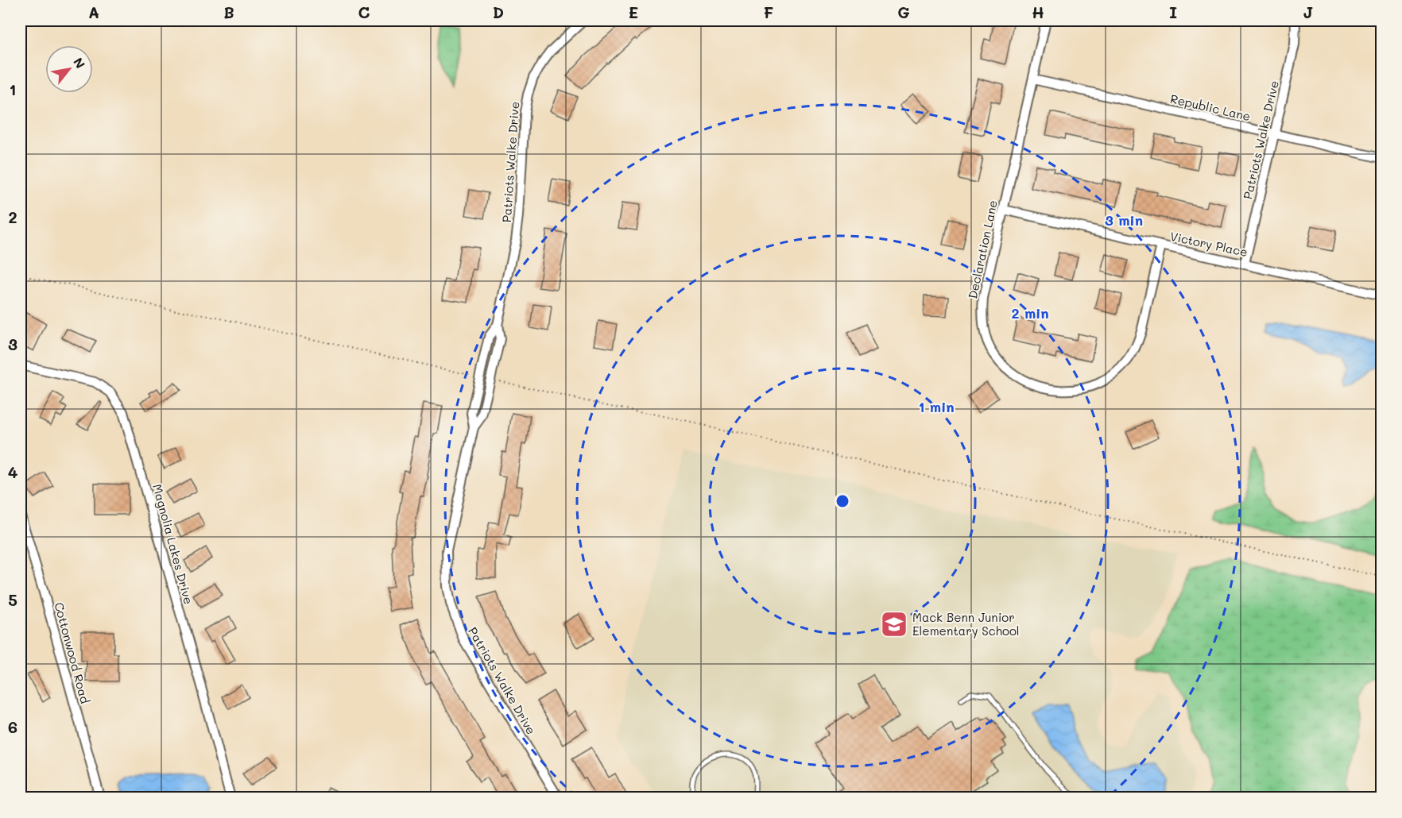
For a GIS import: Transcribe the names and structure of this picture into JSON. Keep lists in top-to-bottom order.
{
  "streets": {
    "street": [
      "Republic Lane",
      "Patriots Walke Drive",
      "Victory Place",
      "Declaration Lane",
      "Magnolia Lakes Drive",
      "Cottonwood Road"
    ]
  },
  "crossings": [
    ["Republic Lane", "Patriots Walke Drive"],
    ["Republic Lane", "Declaration Lane"],
    ["Patriots Walke Drive", "Victory Place"],
    ["Victory Place", "Declaration Lane"]
  ],
  "places": {
    "school or university": ["Mack Benn Junior Elementary School"]
  },
  "north": "top right",
  "grid": {
    "columns": [
      "A",
      "B",
      "C",
      "D",
      "E",
      "F",
      "G",
      "H",
      "I",
      "J"
    ],
    "rows": [
      "1",
      "2",
      "3",
      "4",
      "5",
      "6"
    ]
  },
  "rings": ["3 min", "2 min", "1 min"]
}
